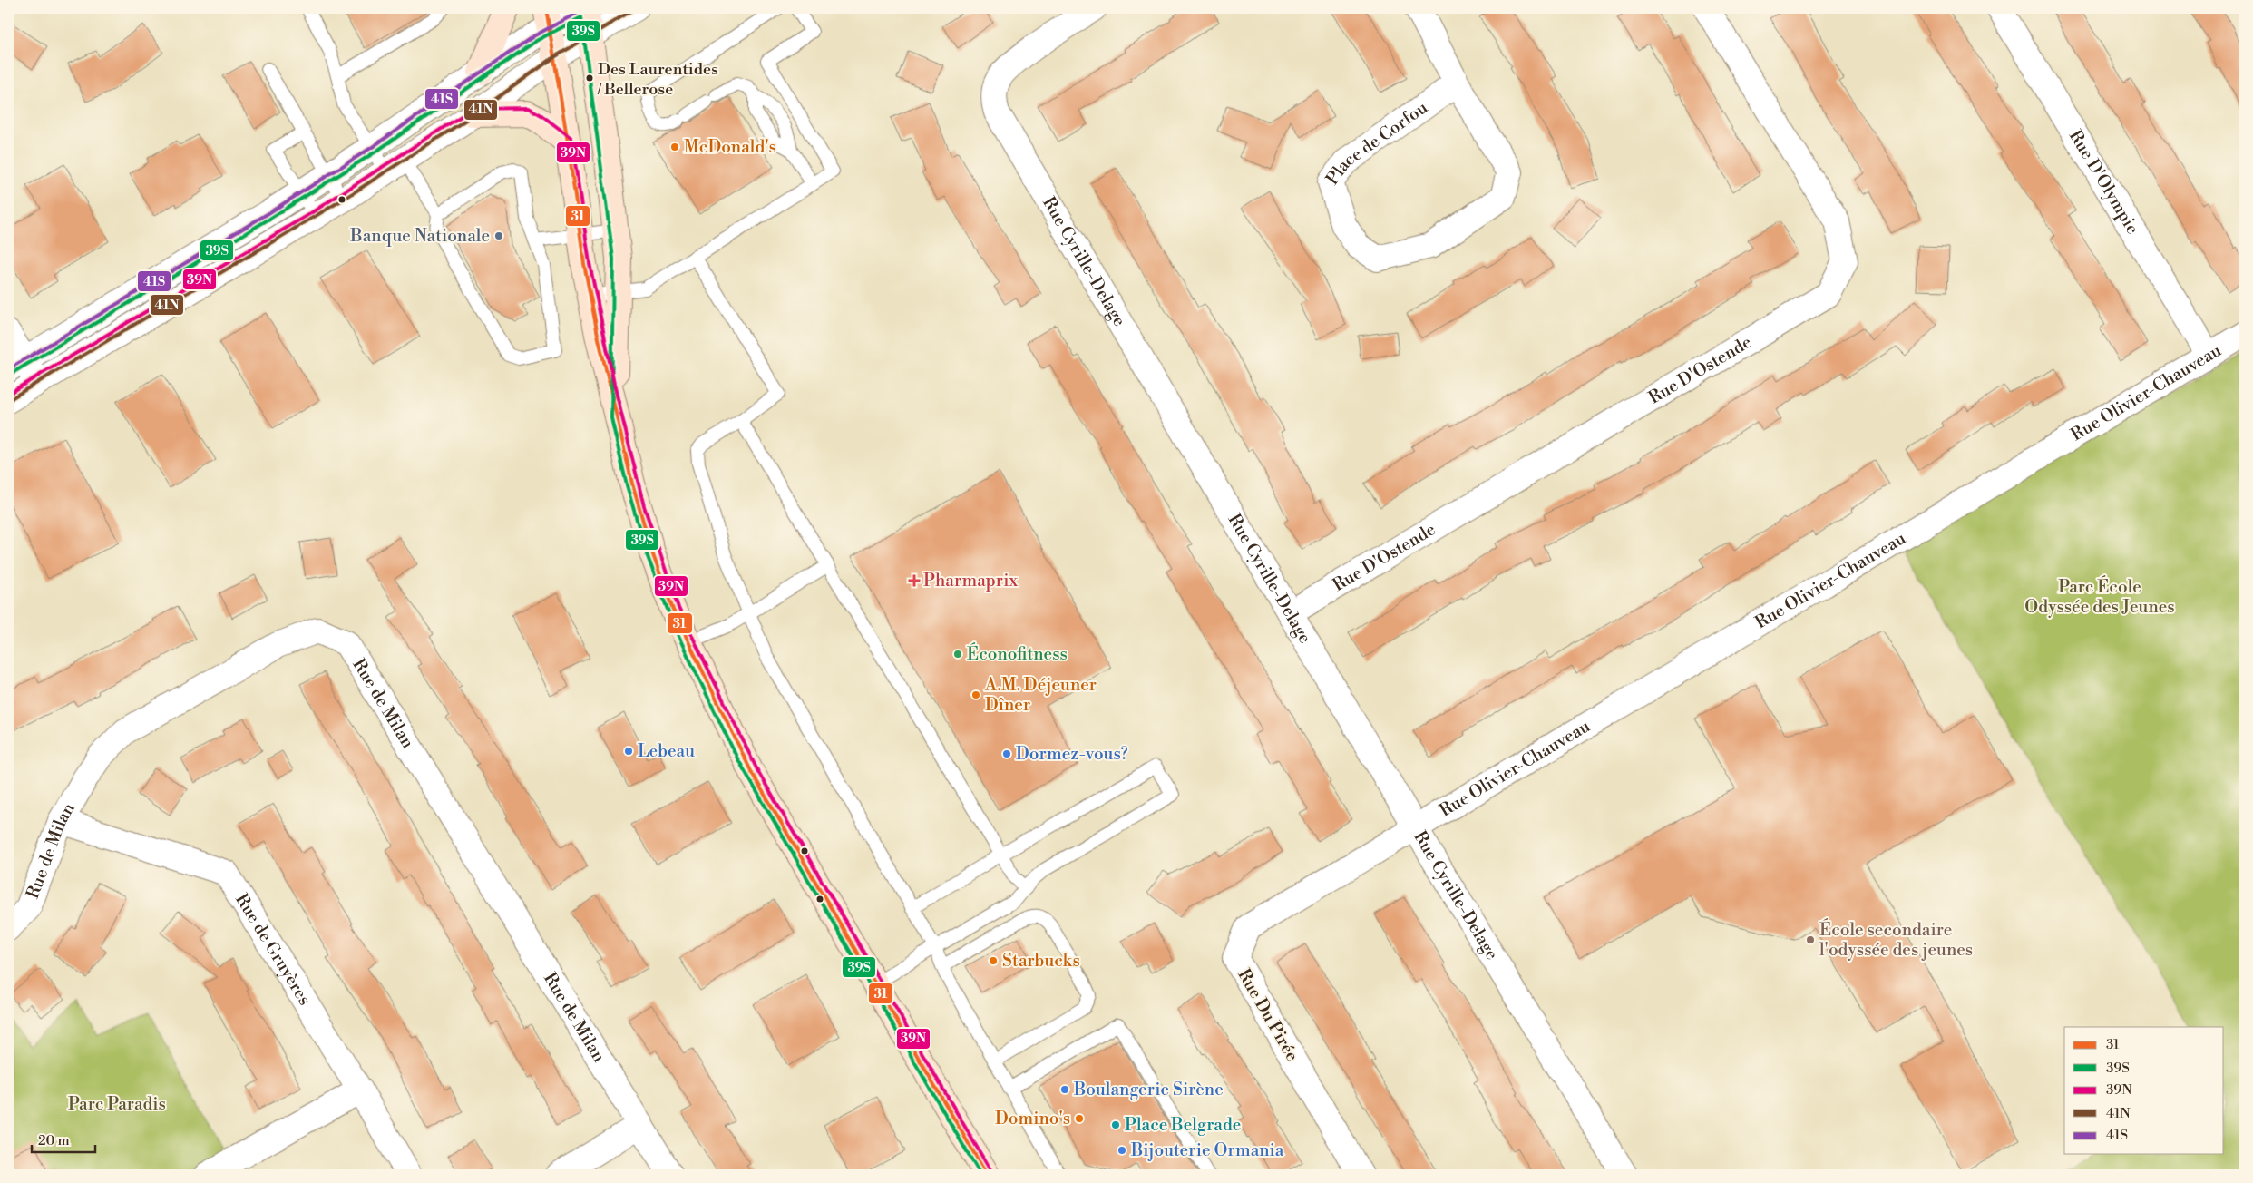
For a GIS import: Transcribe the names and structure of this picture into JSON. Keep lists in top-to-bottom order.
{
  "streets": {
    "street": [
      "Place de Corfou",
      "Rue D'Olympie",
      "Rue Cyrille-Delage",
      "Rue D'Ostende",
      "Rue Olivier-Chauveau",
      "Rue de Milan",
      "Rue de Gruyères",
      "Rue Du Pirée"
    ]
  },
  "crossings": [
    ["Rue D'Olympie", "Rue Olivier-Chauveau"],
    ["Rue Cyrille-Delage", "Rue D'Ostende"],
    ["Rue Cyrille-Delage", "Rue Olivier-Chauveau"],
    ["Rue Cyrille-Delage", "Rue Du Pirée"],
    ["Rue Olivier-Chauveau", "Rue Du Pirée"],
    ["Rue de Milan", "Rue de Gruyères"]
  ],
  "parks": ["Parc École Odyssée des Jeunes", "Parc Paradis"],
  "places": {
    "other": [
      "Des Laurentides / Bellerose",
      "McDonald's",
      "Banque Nationale",
      "Éconofitness",
      "A.M. Déjeuner Dîner",
      "Lebeau",
      "Dormez-vous?",
      "École secondaire l'odyssée des jeunes",
      "Starbucks",
      "Boulangerie Sirène",
      "Domino's",
      "Place Belgrade",
      "Bijouterie Ormania"
    ],
    "health": ["Pharmaprix"]
  },
  "lines": [
    "transit line 31",
    "transit line 41N",
    "transit line 41S",
    "transit line 39S",
    "transit line 39N"
  ],
  "legend": [
    "31",
    "39S",
    "39N",
    "41N",
    "41S"
  ],
  "scale_bar": "20 m"
}
